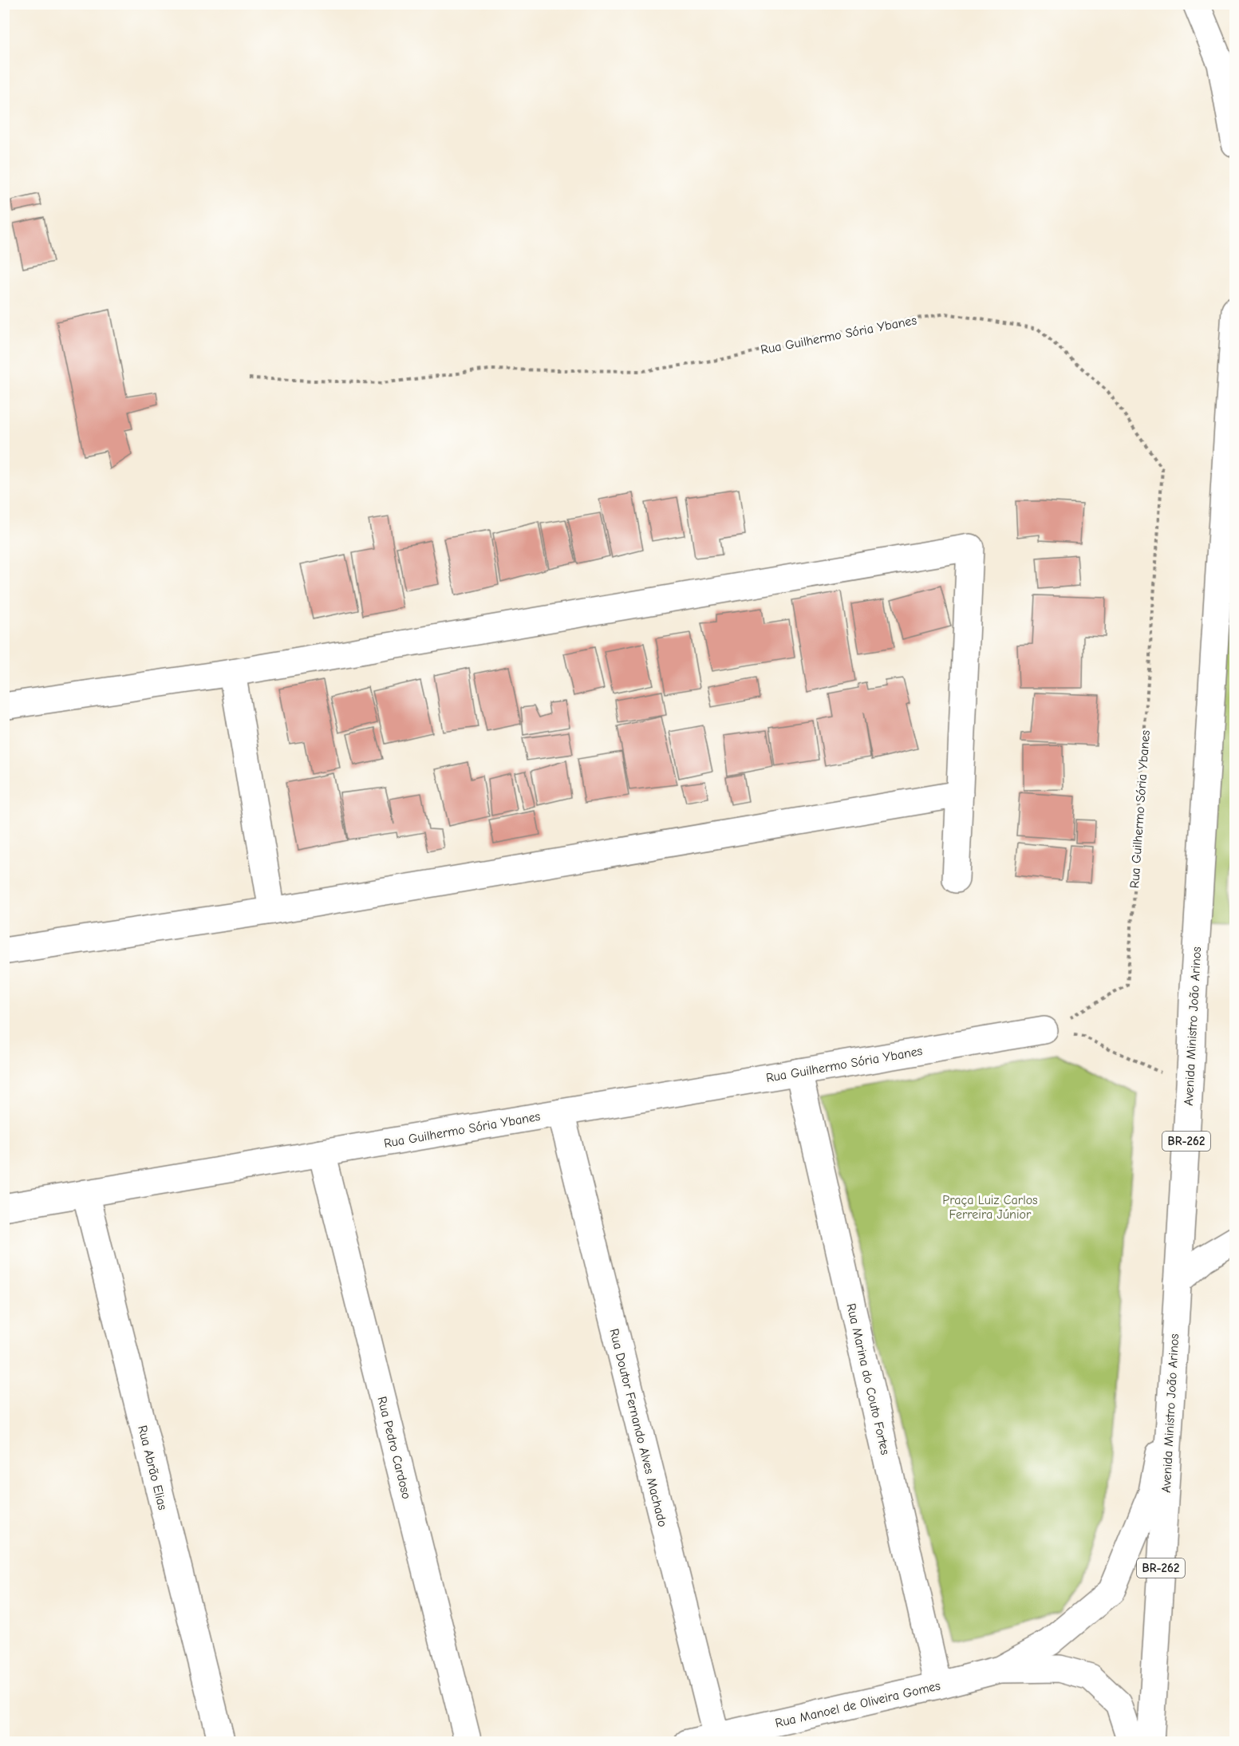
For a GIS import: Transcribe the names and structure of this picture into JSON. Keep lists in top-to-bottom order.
{
  "streets": {
    "main road": [
      "Rua Guilhermo Sória Ybanes",
      "Avenida Ministro João Arinos",
      "BR-262",
      "Rua Marina do Couto Fortes",
      "Rua Doutor Fernando Alves Machado",
      "Rua Pedro Cardoso",
      "Rua Abrão Elias",
      "Rua Manoel de Oliveira Gomes"
    ]
  },
  "crossings": [
    ["Rua Guilhermo Sória Ybanes", "Rua Marina do Couto Fortes"],
    ["Rua Guilhermo Sória Ybanes", "Rua Doutor Fernando Alves Machado"],
    ["Rua Guilhermo Sória Ybanes", "Rua Pedro Cardoso"],
    ["Rua Guilhermo Sória Ybanes", "Rua Abrão Elias"],
    ["Avenida Ministro João Arinos", "Rua Manoel de Oliveira Gomes"],
    ["Rua Marina do Couto Fortes", "Rua Manoel de Oliveira Gomes"],
    ["Rua Doutor Fernando Alves Machado", "Rua Manoel de Oliveira Gomes"]
  ],
  "parks": ["Praça Luiz Carlos Ferreira Júnior"]
}
